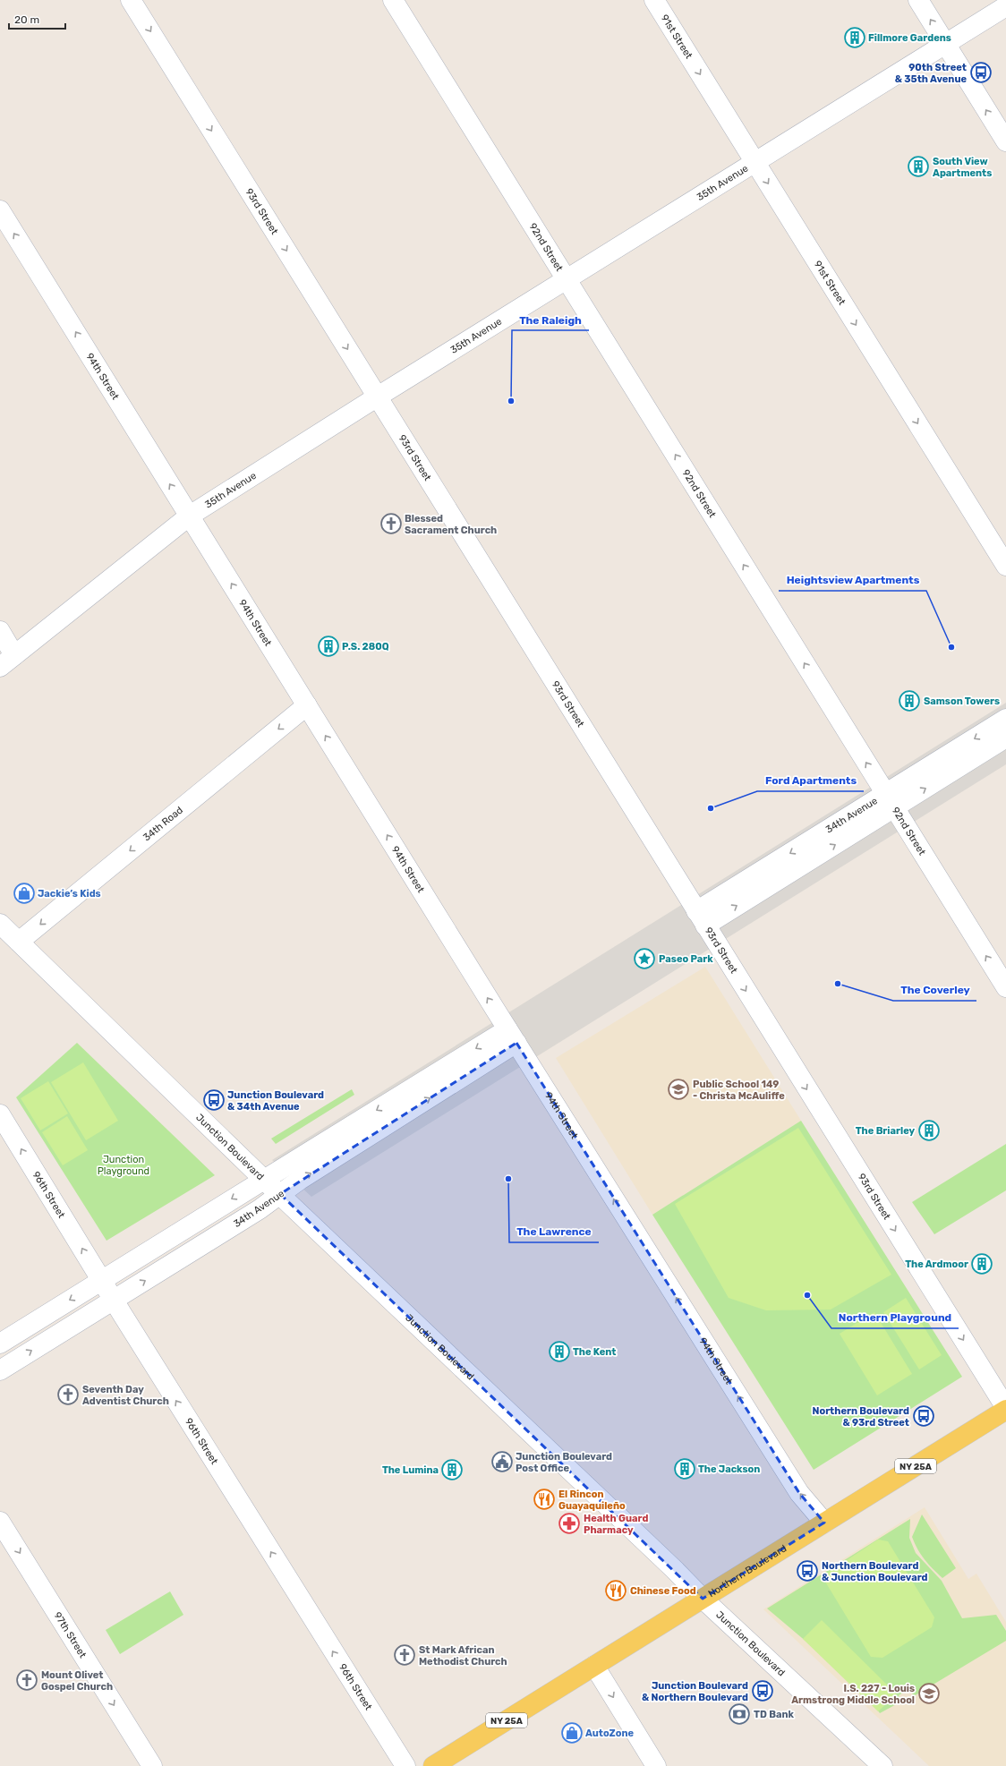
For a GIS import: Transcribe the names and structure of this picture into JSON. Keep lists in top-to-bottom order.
{
  "streets": {
    "main road": ["NY 25A", "Northern Boulevard"],
    "street": [
      "91st Street",
      "35th Avenue",
      "93rd Street",
      "92nd Street",
      "94th Street",
      "34th Avenue",
      "34th Road",
      "Junction Boulevard",
      "96th Street",
      "97th Street"
    ]
  },
  "crossings": [
    ["91st Street", "35th Avenue"],
    ["35th Avenue", "93rd Street"],
    ["35th Avenue", "92nd Street"],
    ["35th Avenue", "94th Street"],
    ["93rd Street", "34th Avenue"],
    ["93rd Street", "Northern Boulevard"],
    ["92nd Street", "34th Avenue"],
    ["94th Street", "34th Avenue"],
    ["94th Street", "34th Road"],
    ["94th Street", "Northern Boulevard"],
    ["34th Avenue", "Junction Boulevard"],
    ["34th Avenue", "96th Street"],
    ["34th Road", "Junction Boulevard"],
    ["Junction Boulevard", "Northern Boulevard"]
  ],
  "one_way": [
    "91st Street",
    "93rd Street",
    "92nd Street",
    "94th Street",
    "34th Road",
    "96th Street",
    "97th Street"
  ],
  "parks": ["Junction Playground"],
  "places": {
    "building": [
      "Fillmore Gardens",
      "South View Apartments",
      "P.S. 280Q",
      "Samson Towers",
      "The Briarley",
      "The Ardmoor",
      "The Kent",
      "The Jackson",
      "The Lumina"
    ],
    "bus stop": [
      "90th Street & 35th Avenue",
      "Junction Boulevard & 34th Avenue",
      "Northern Boulevard & 93rd Street",
      "Northern Boulevard & Junction Boulevard",
      "Junction Boulevard & Northern Boulevard"
    ],
    "other": [
      "The Raleigh",
      "Heightsview Apartments",
      "Ford Apartments",
      "The Coverley",
      "The Lawrence",
      "Northern Playground"
    ],
    "church": [
      "Blessed Sacrament Church",
      "Seventh Day Adventist Church",
      "St Mark African Methodist Church",
      "Mount Olivet Gospel Church"
    ],
    "shop": ["Jackie’s Kids", "AutoZone"],
    "place": ["Paseo Park"],
    "school or university": ["Public School 149 - Christa McAuliffe", "I.S. 227 - Louis Armstrong Middle School"],
    "public building": ["Junction Boulevard Post Office"],
    "restaurant": ["El Rincon Guayaquileño", "Chinese Food"],
    "pharmacy": ["Health Guard Pharmacy"],
    "bank": ["TD Bank"]
  },
  "scale_bar": "20 m"
}
